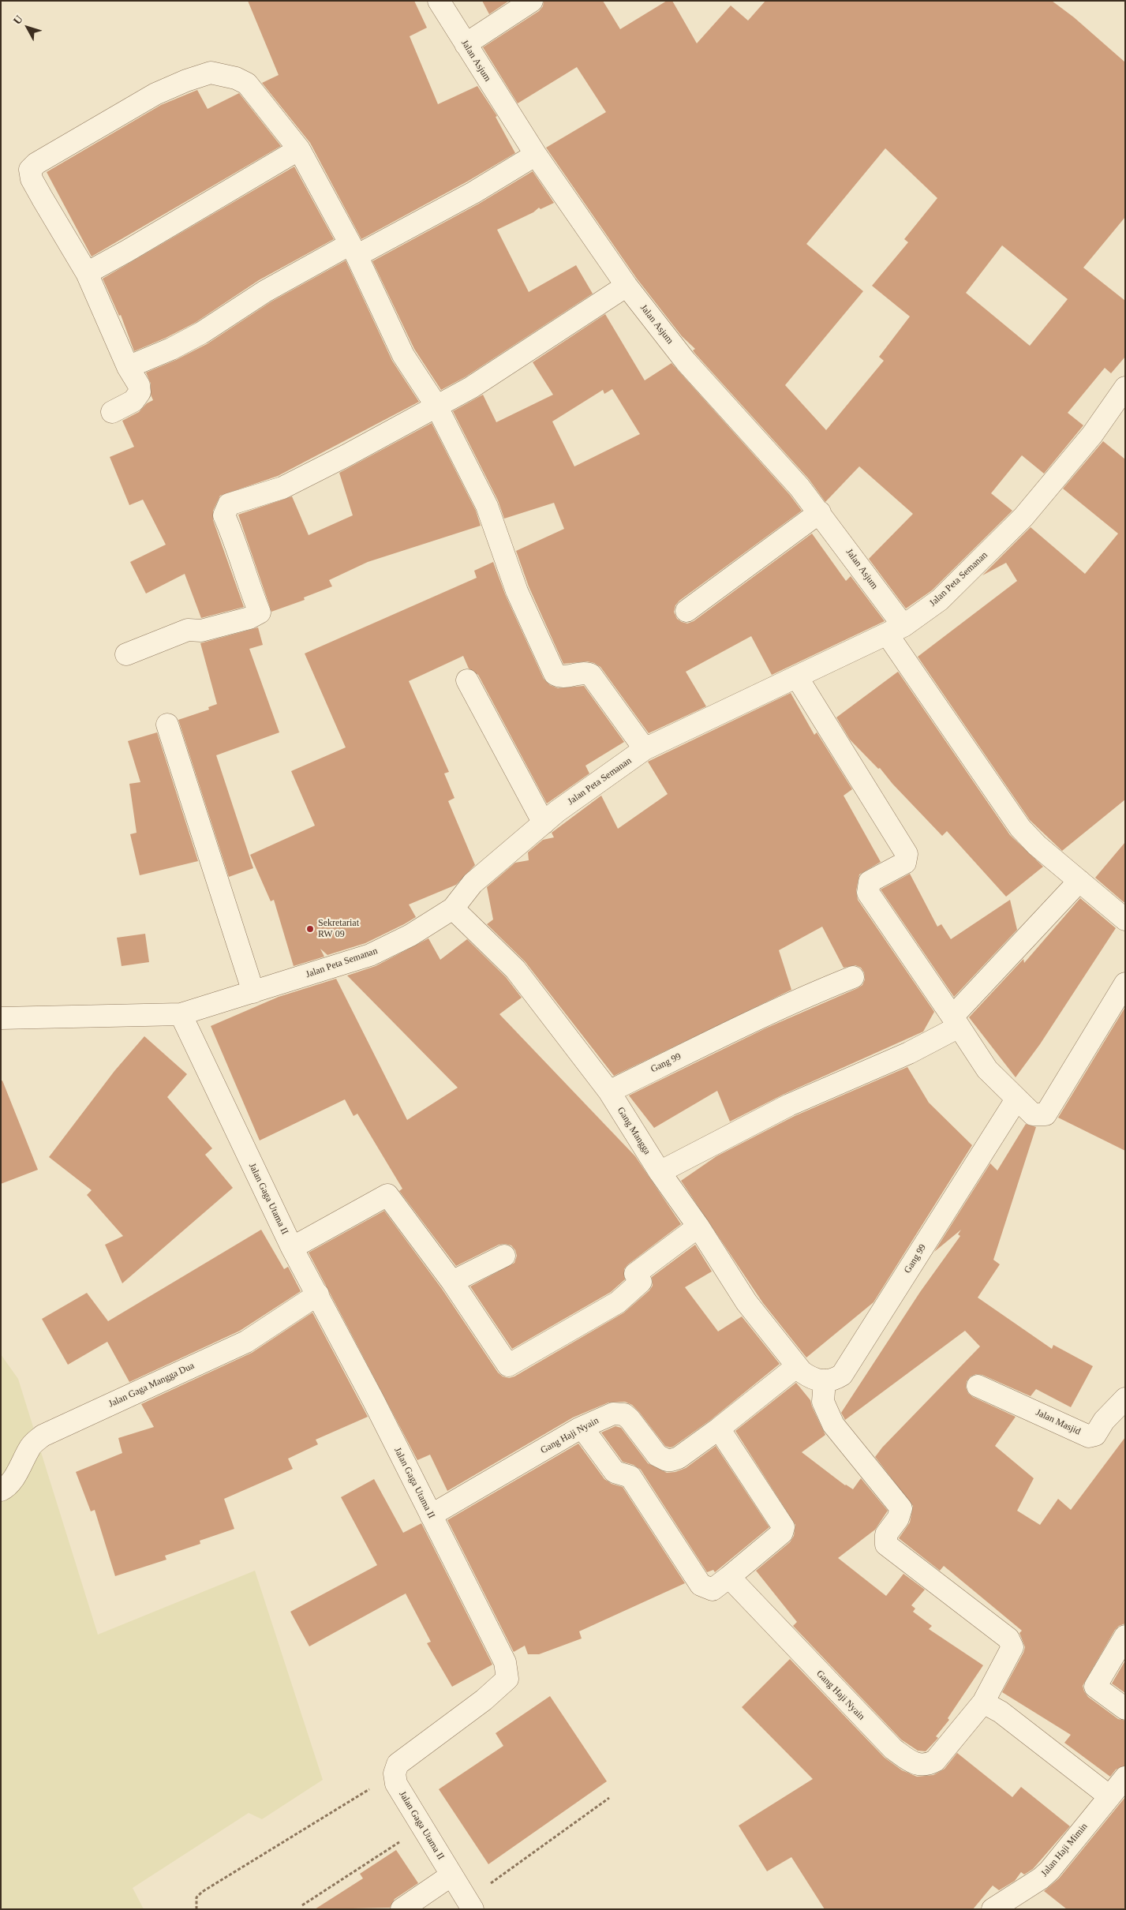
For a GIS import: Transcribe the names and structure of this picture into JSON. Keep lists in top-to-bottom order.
{
  "streets": {
    "street": [
      "Jalan Asjum",
      "Jalan Peta Semanan",
      "Gang 99",
      "Gang Mangga",
      "Jalan Gaga Utama II",
      "Jalan Gaga Mangga Dua",
      "Jalan Masjid",
      "Gang Haji Nyain",
      "Jalan Haji Mimin"
    ]
  },
  "crossings": [
    ["Jalan Asjum", "Jalan Peta Semanan"],
    ["Jalan Peta Semanan", "Gang Mangga"],
    ["Jalan Peta Semanan", "Jalan Gaga Utama II"],
    ["Gang 99", "Gang Mangga"],
    ["Gang 99", "Gang Haji Nyain"],
    ["Jalan Gaga Utama II", "Jalan Gaga Mangga Dua"],
    ["Jalan Gaga Utama II", "Gang Haji Nyain"]
  ],
  "places": ["Sekretariat RW 09"],
  "north": "top left"
}
